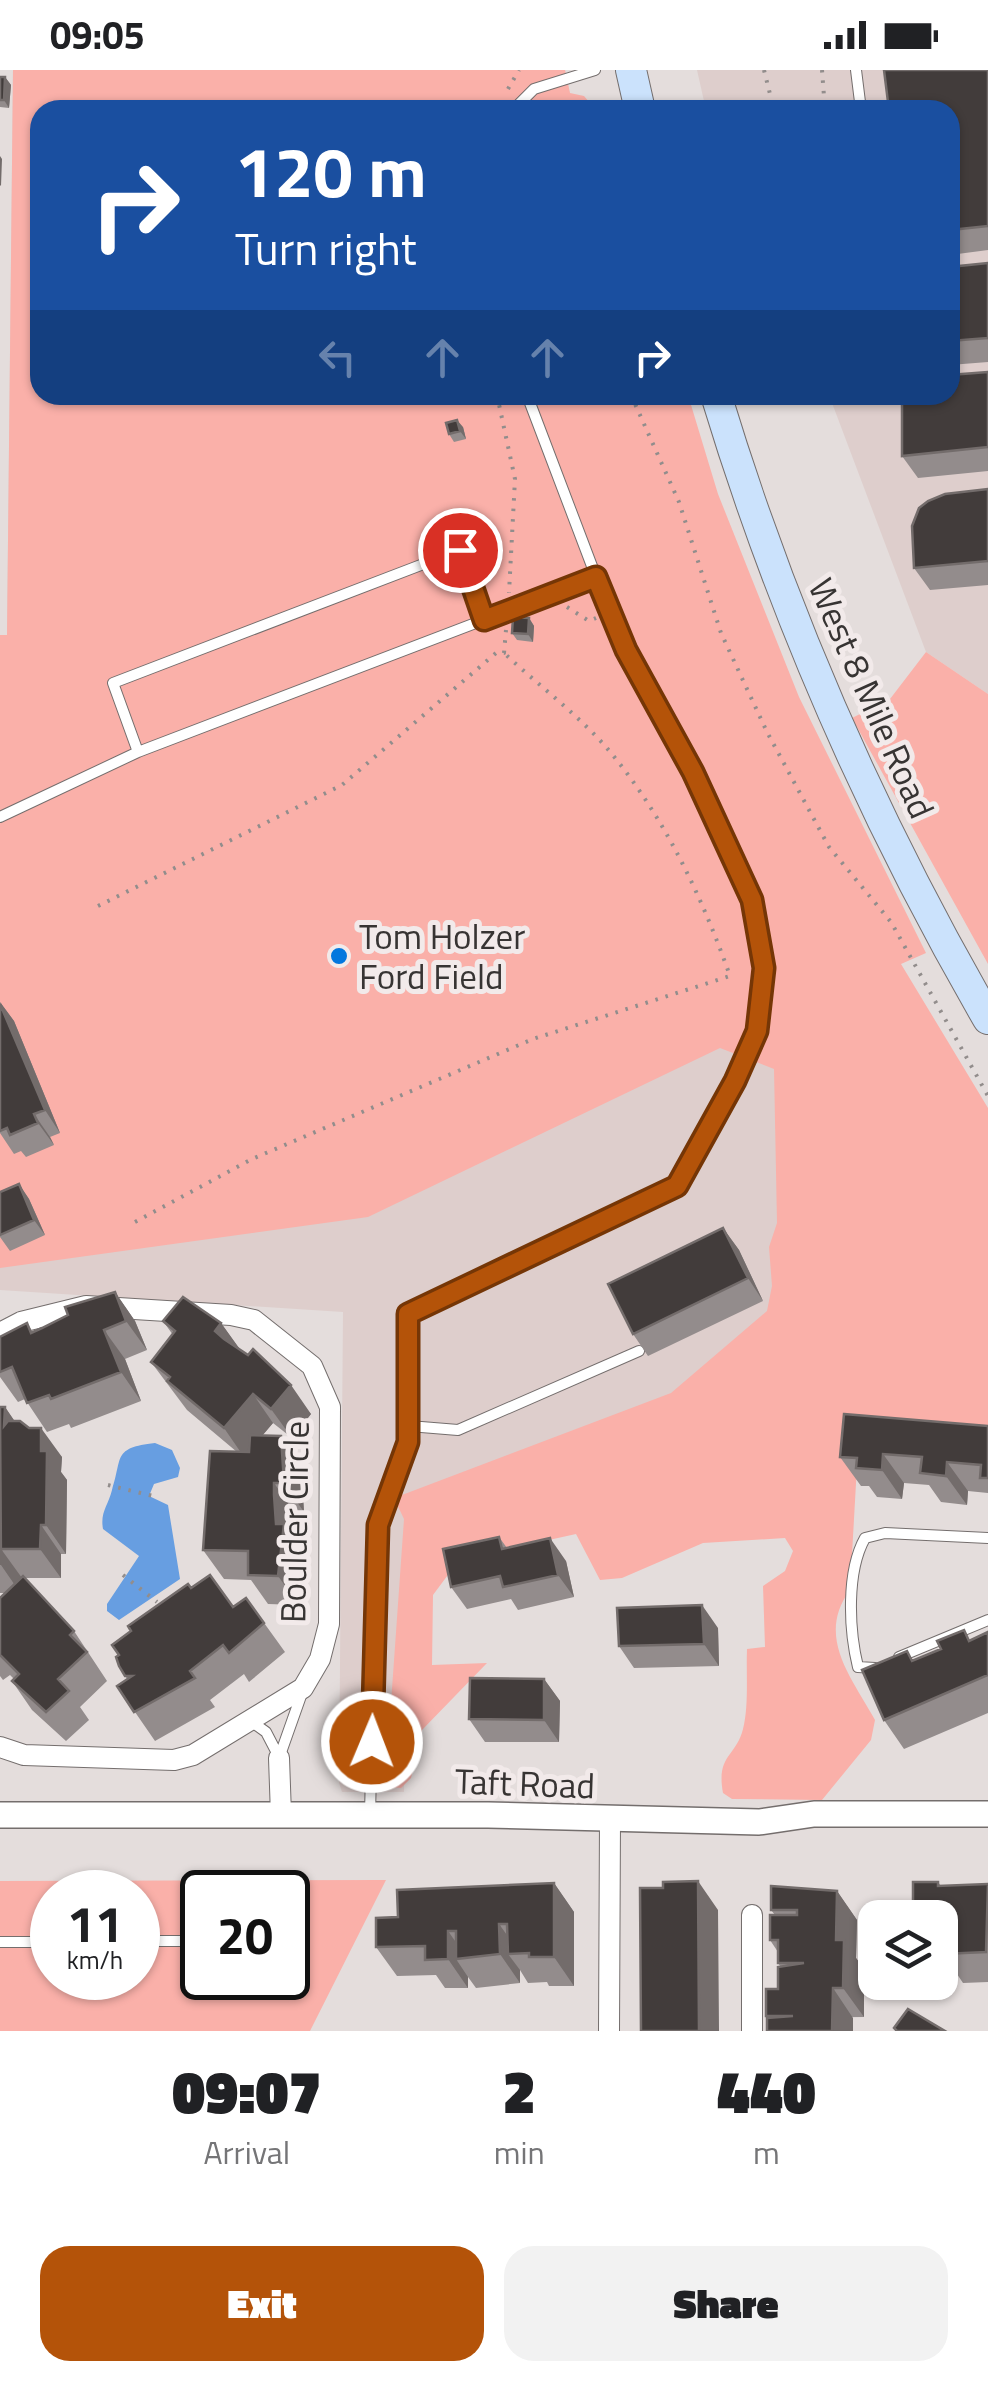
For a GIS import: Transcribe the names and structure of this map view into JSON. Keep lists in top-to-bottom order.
{
  "streets": {
    "main road": ["West 8 Mile Road"],
    "street": ["Boulder Circle", "Taft Road"]
  },
  "places": ["Tom Holzer Ford Field"],
  "page": {
    "status": "09:05",
    "turn": ["120 m", "Turn right"],
    "speed": "11 km/h",
    "limit": "20",
    "eta": [
      "09:07",
      "Arrival",
      "2",
      "min",
      "440",
      "m"
    ],
    "buttons": ["Exit", "Share"]
  }
}
